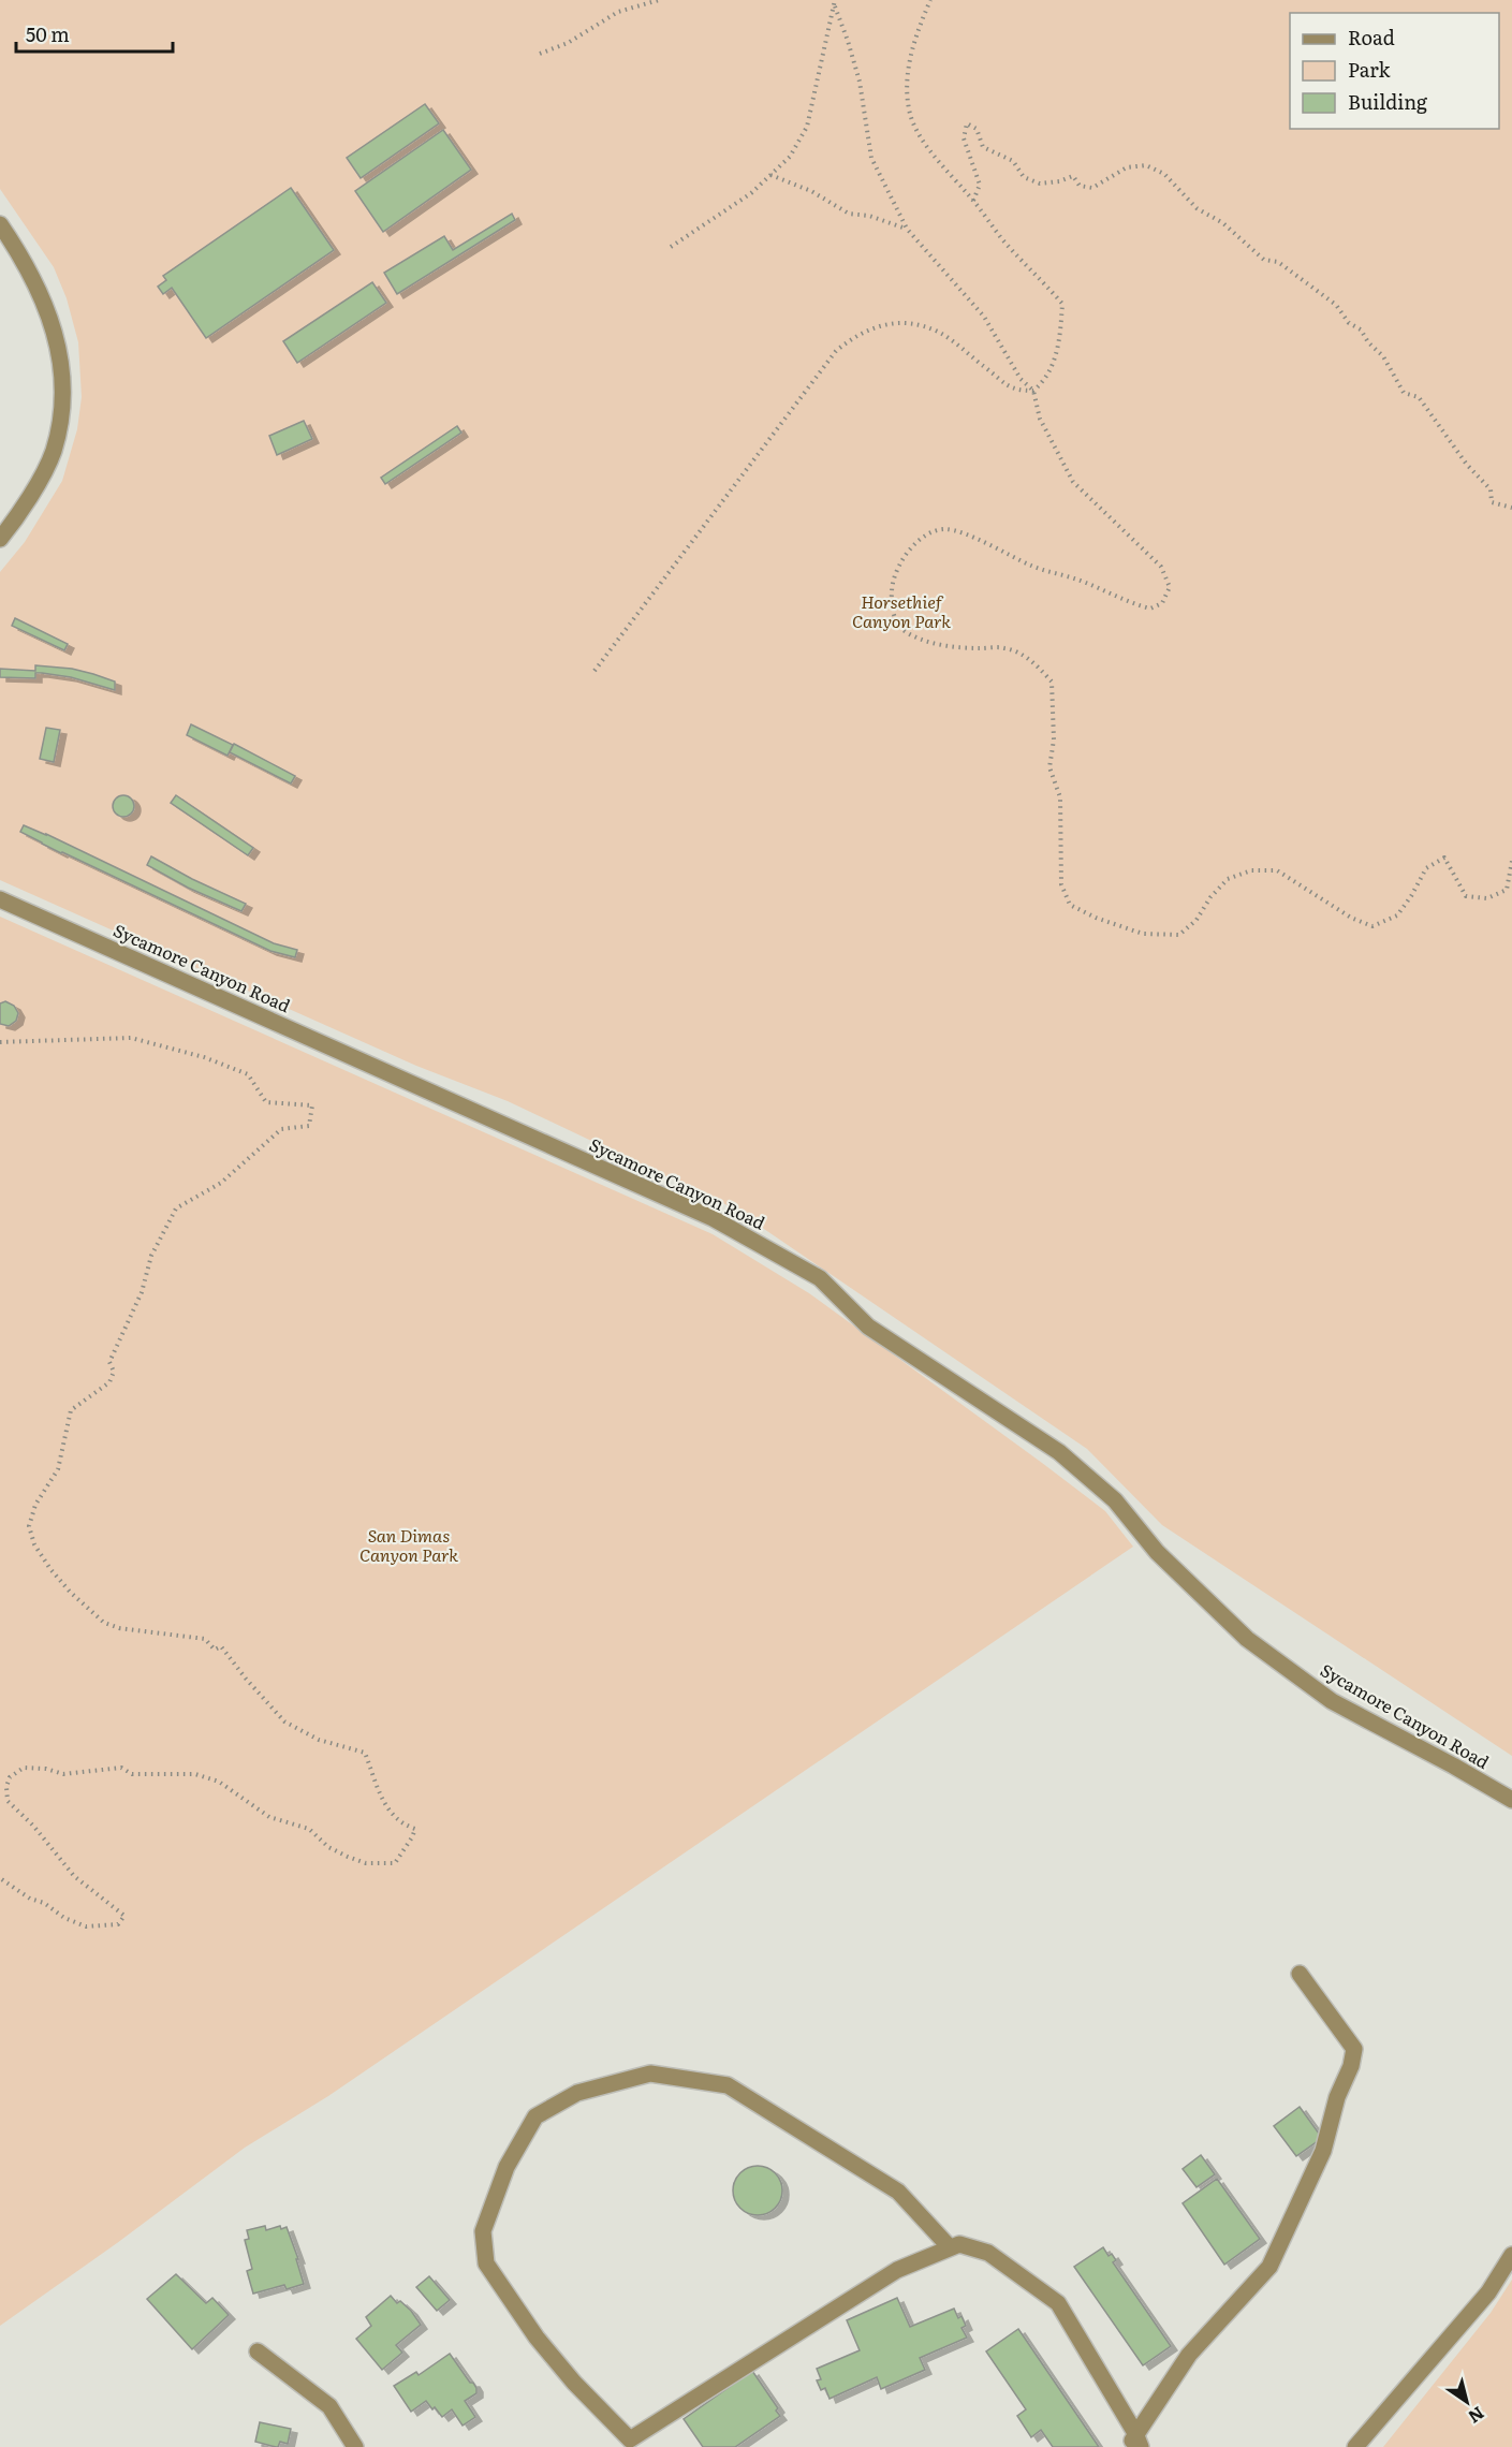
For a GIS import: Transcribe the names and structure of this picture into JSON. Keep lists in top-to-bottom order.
{
  "streets": {
    "street": ["Sycamore Canyon Road"]
  },
  "parks": ["Horsethief Canyon Park", "San Dimas Canyon Park"],
  "legend": ["Road", "Park", "Building"],
  "scale_bar": "50 m",
  "north": "bottom right"
}
